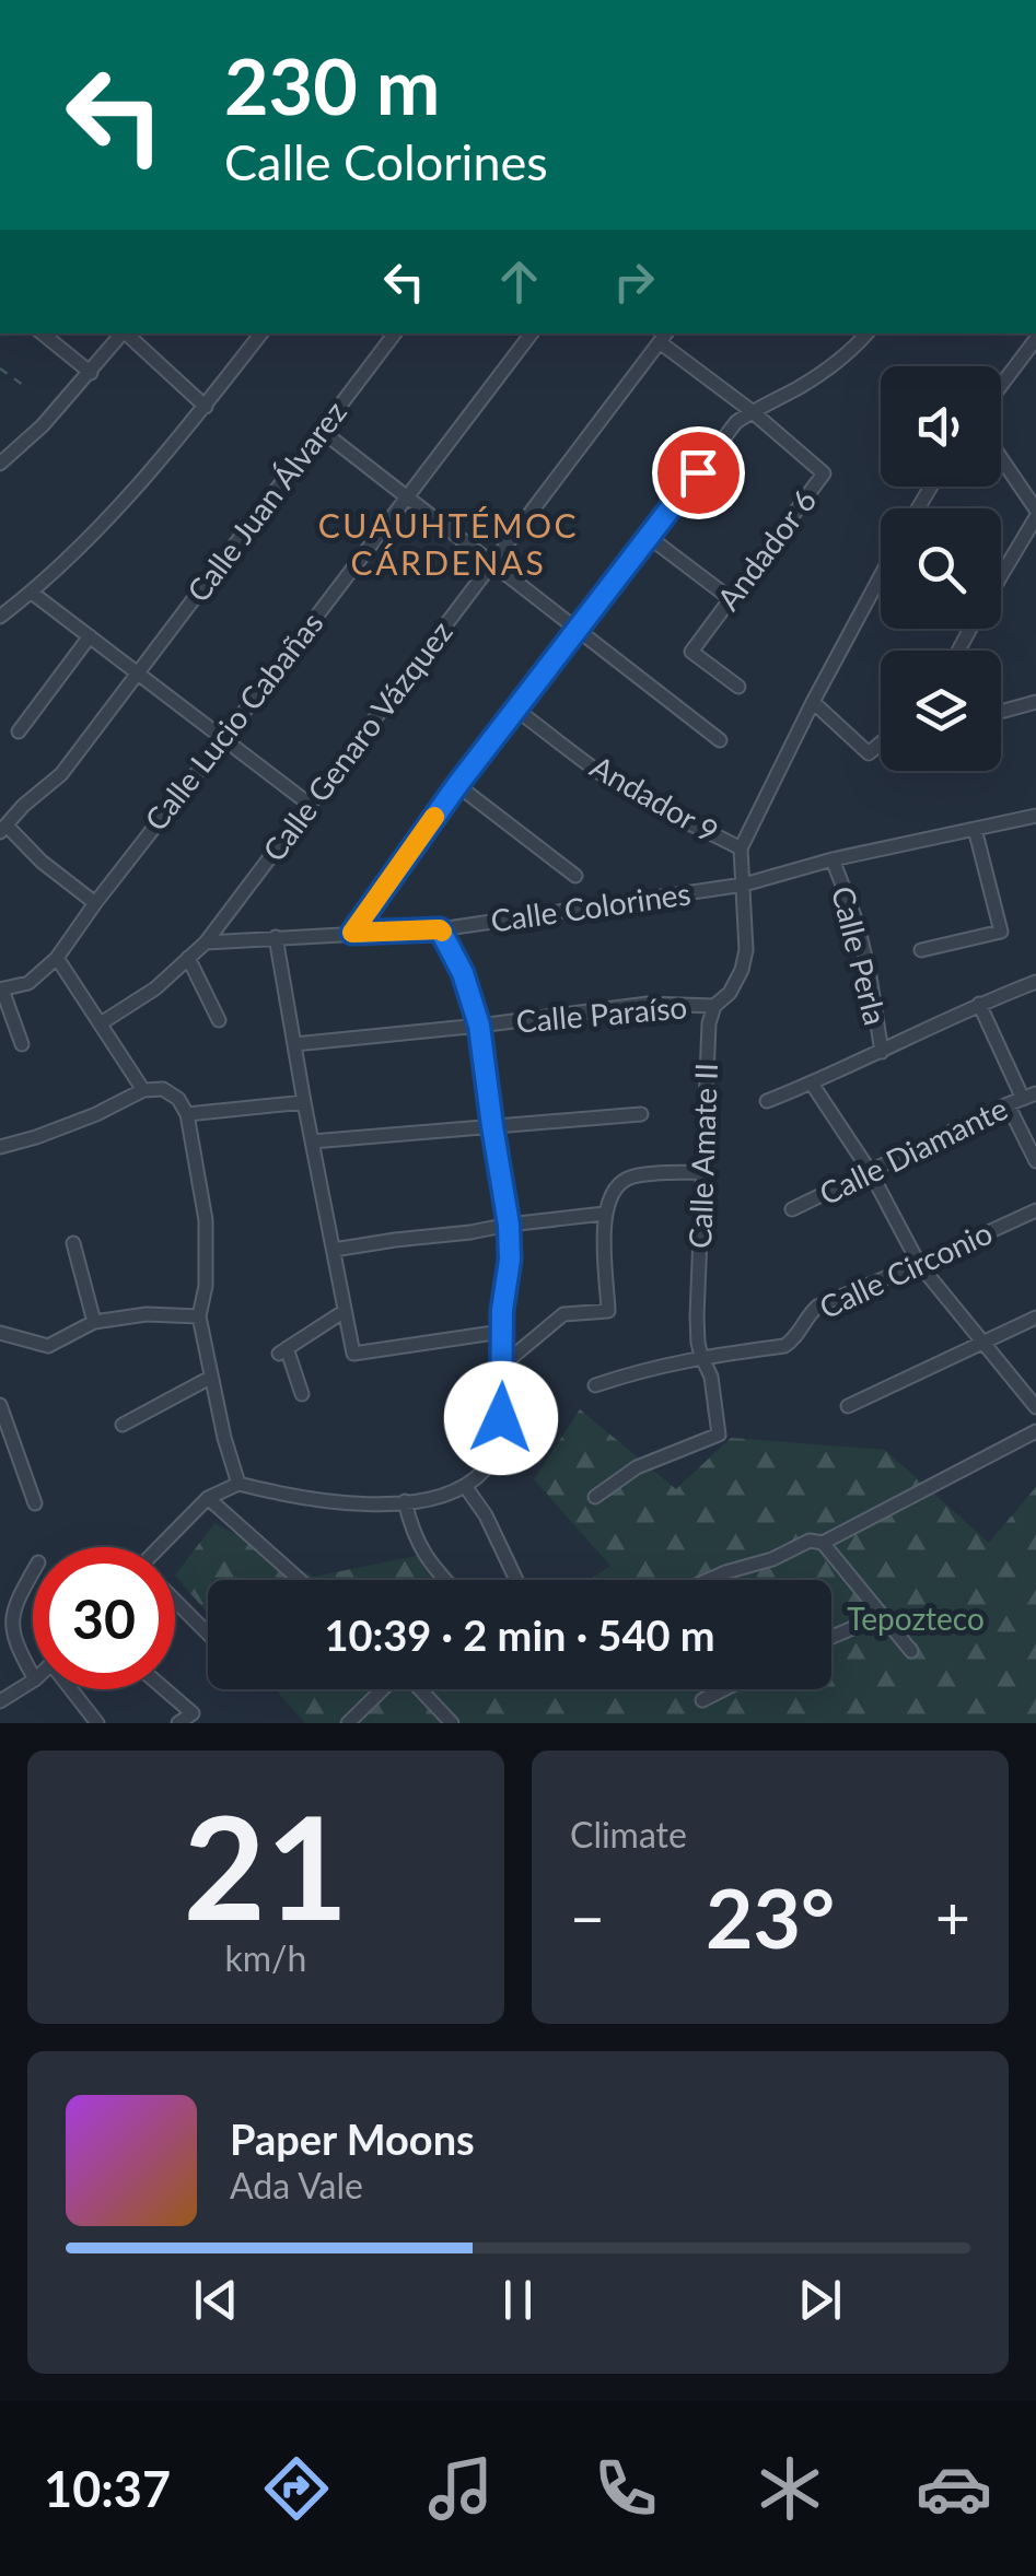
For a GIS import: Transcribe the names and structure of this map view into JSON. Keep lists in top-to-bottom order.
{
  "streets": {
    "street": [
      "Calle Juan Álvarez",
      "Andador 6",
      "Calle Lucio Cabañas",
      "Calle Genaro Vázquez",
      "Andador 9",
      "Calle Colorines",
      "Calle Perla",
      "Calle Paraíso",
      "Calle Diamante",
      "Calle Amate II",
      "Calle Circonio"
    ]
  },
  "crossings": [
    ["Calle Genaro Vázquez", "Calle Colorines"],
    ["Andador 9", "Calle Amate II"],
    ["Calle Colorines", "Calle Perla"],
    ["Calle Colorines", "Calle Amate II"],
    ["Calle Paraíso", "Calle Amate II"],
    ["Calle Amate II", "Calle Circonio"]
  ],
  "districts": ["CUAUHTÉMOC CÁRDENAS"],
  "parks": ["Tepozteco"],
  "page": {
    "turn": ["230 m", "Calle Colorines"],
    "limit": "30",
    "trip": "10:39 · 2 min · 540 m",
    "tile": [
      ["21", "km/h"],
      "Climate"
    ],
    "heat": ["−", "23°", "+"],
    "song": ["Paper Moons", "Ada Vale"],
    "tabs": "10:37"
  }
}
